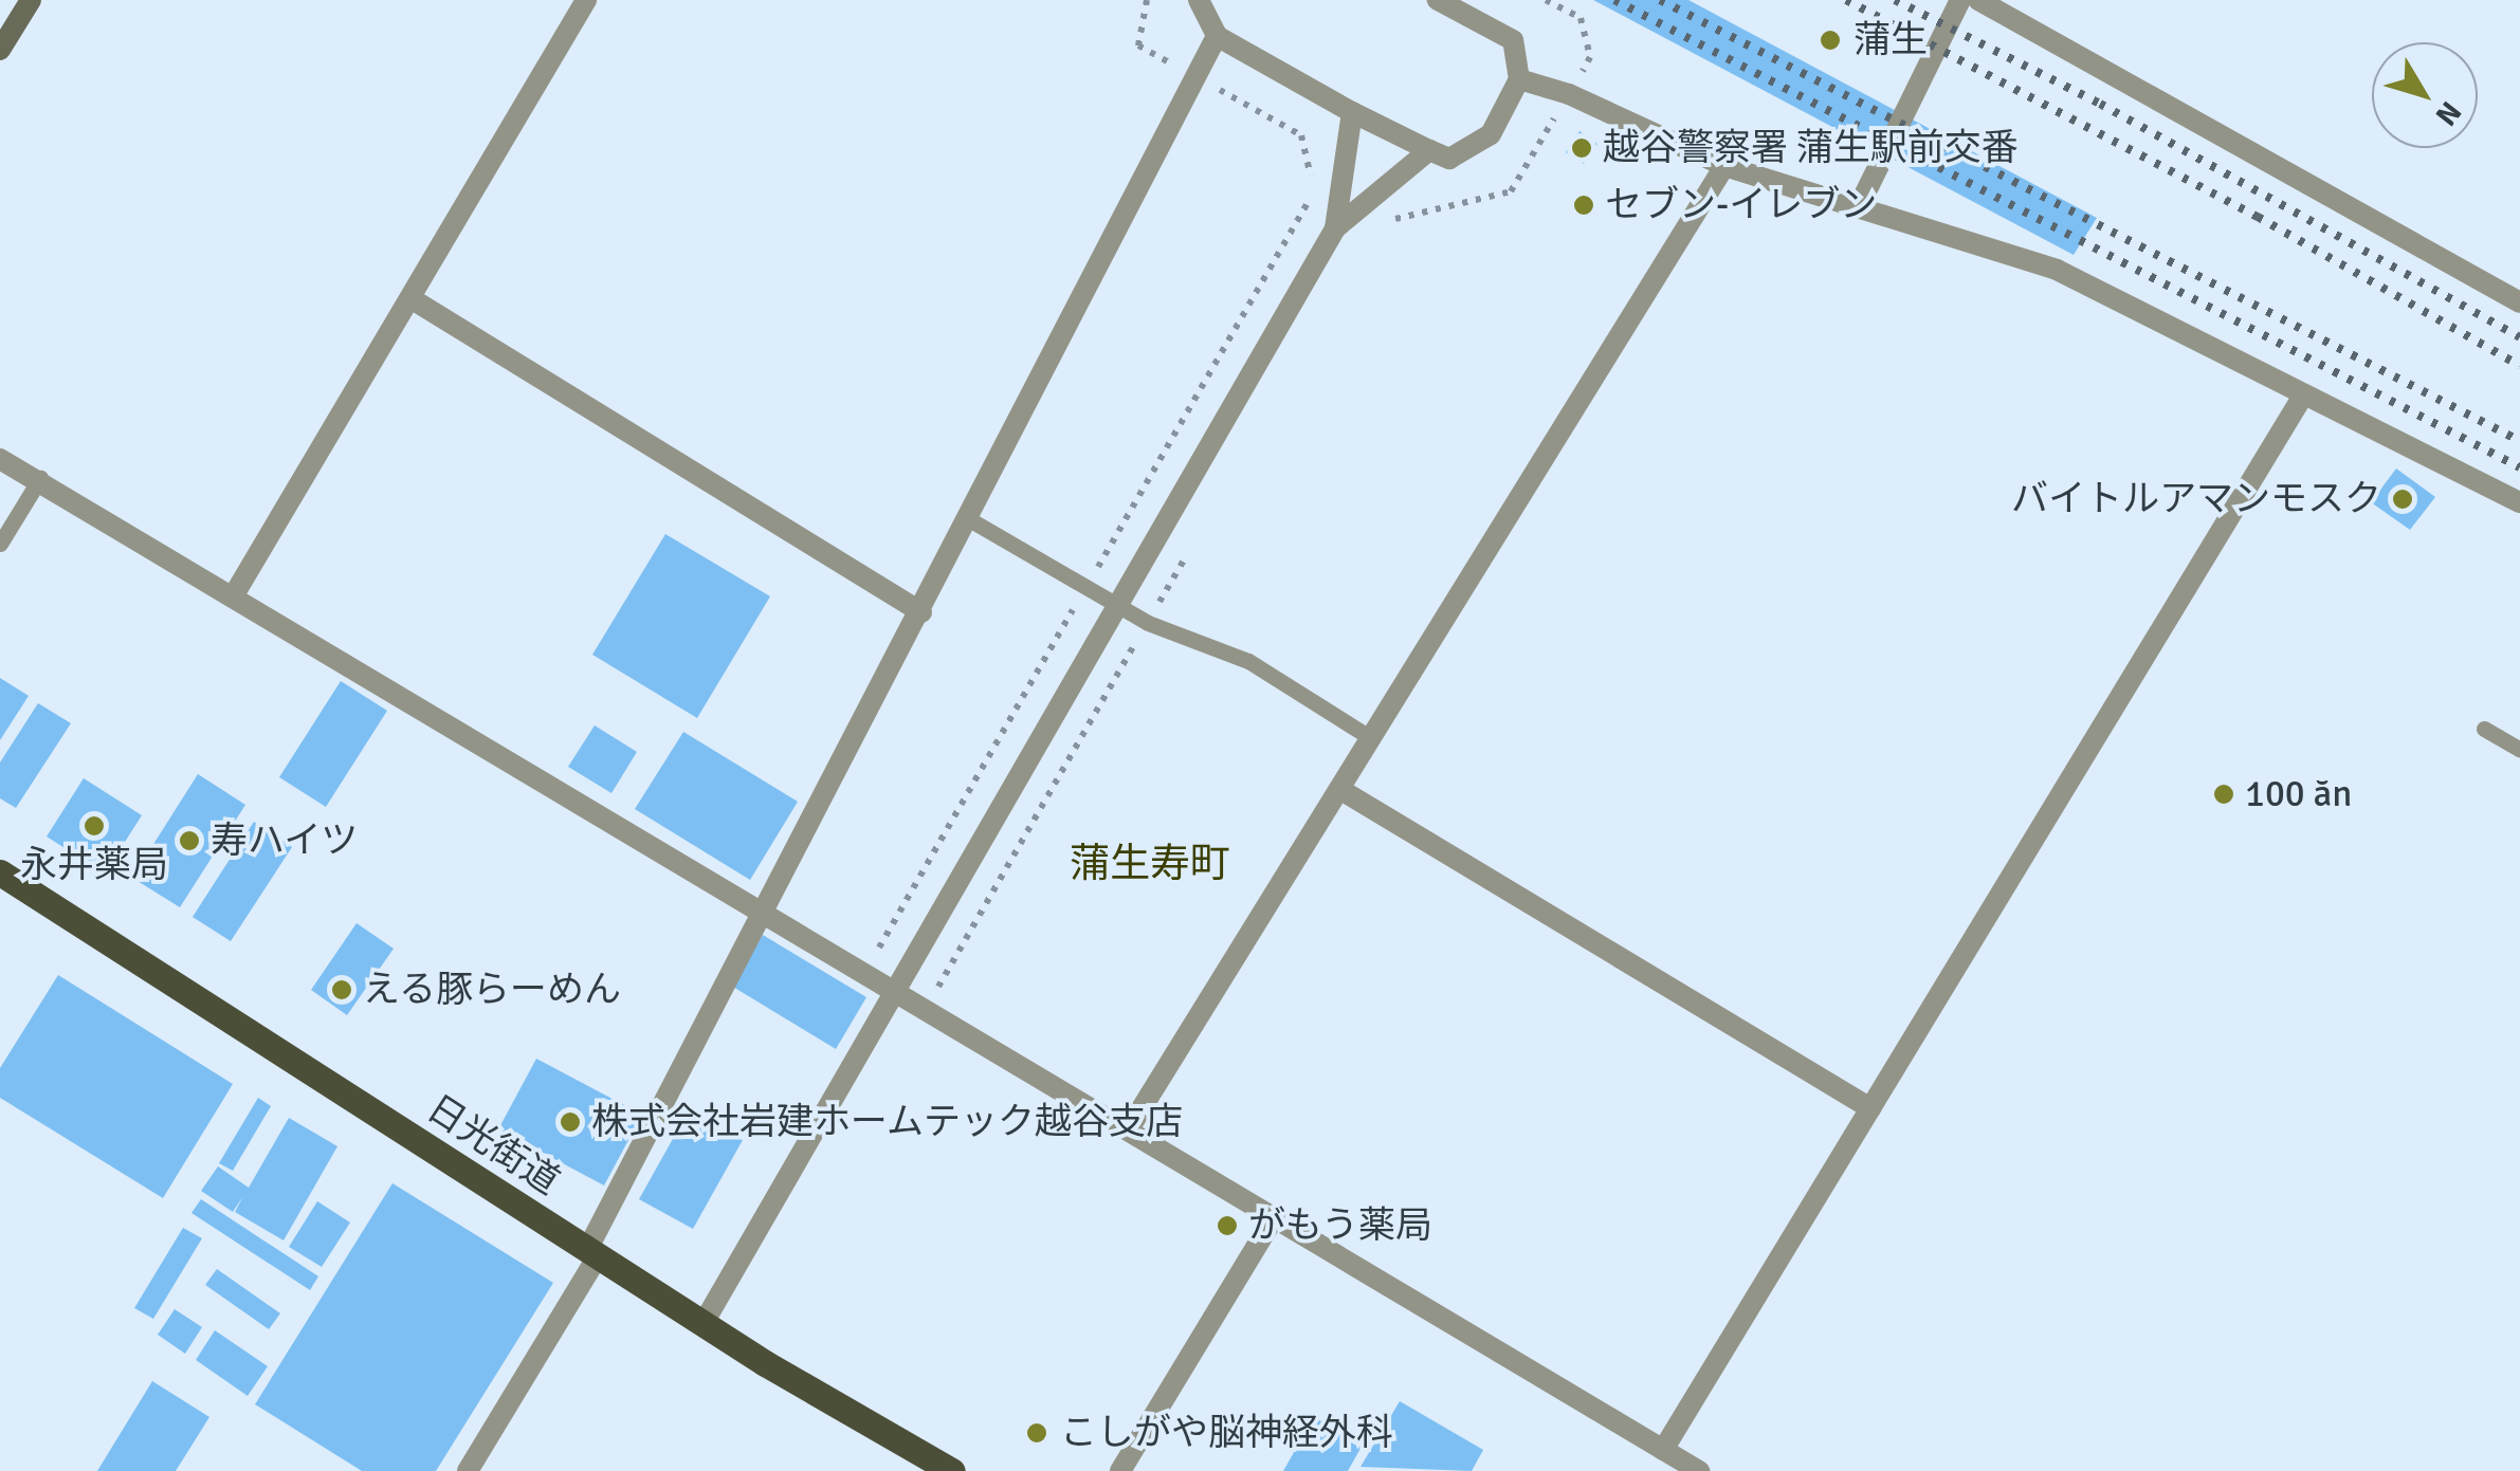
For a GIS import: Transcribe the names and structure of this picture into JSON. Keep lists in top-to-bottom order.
{
  "streets": {
    "main road": ["日光街道"]
  },
  "districts": ["蒲生寿町"],
  "places": [
    "蒲生",
    "越谷警察署 蒲生駅前交番",
    "セブン-イレブン",
    "バイトルアマンモスク",
    "100 ăn",
    "永井薬局",
    "寿ハイツ",
    "える豚らーめん",
    "株式会社岩建ホームテック越谷支店",
    "がもう薬局",
    "こしがや脳神経外科"
  ],
  "north": "bottom right"
}
